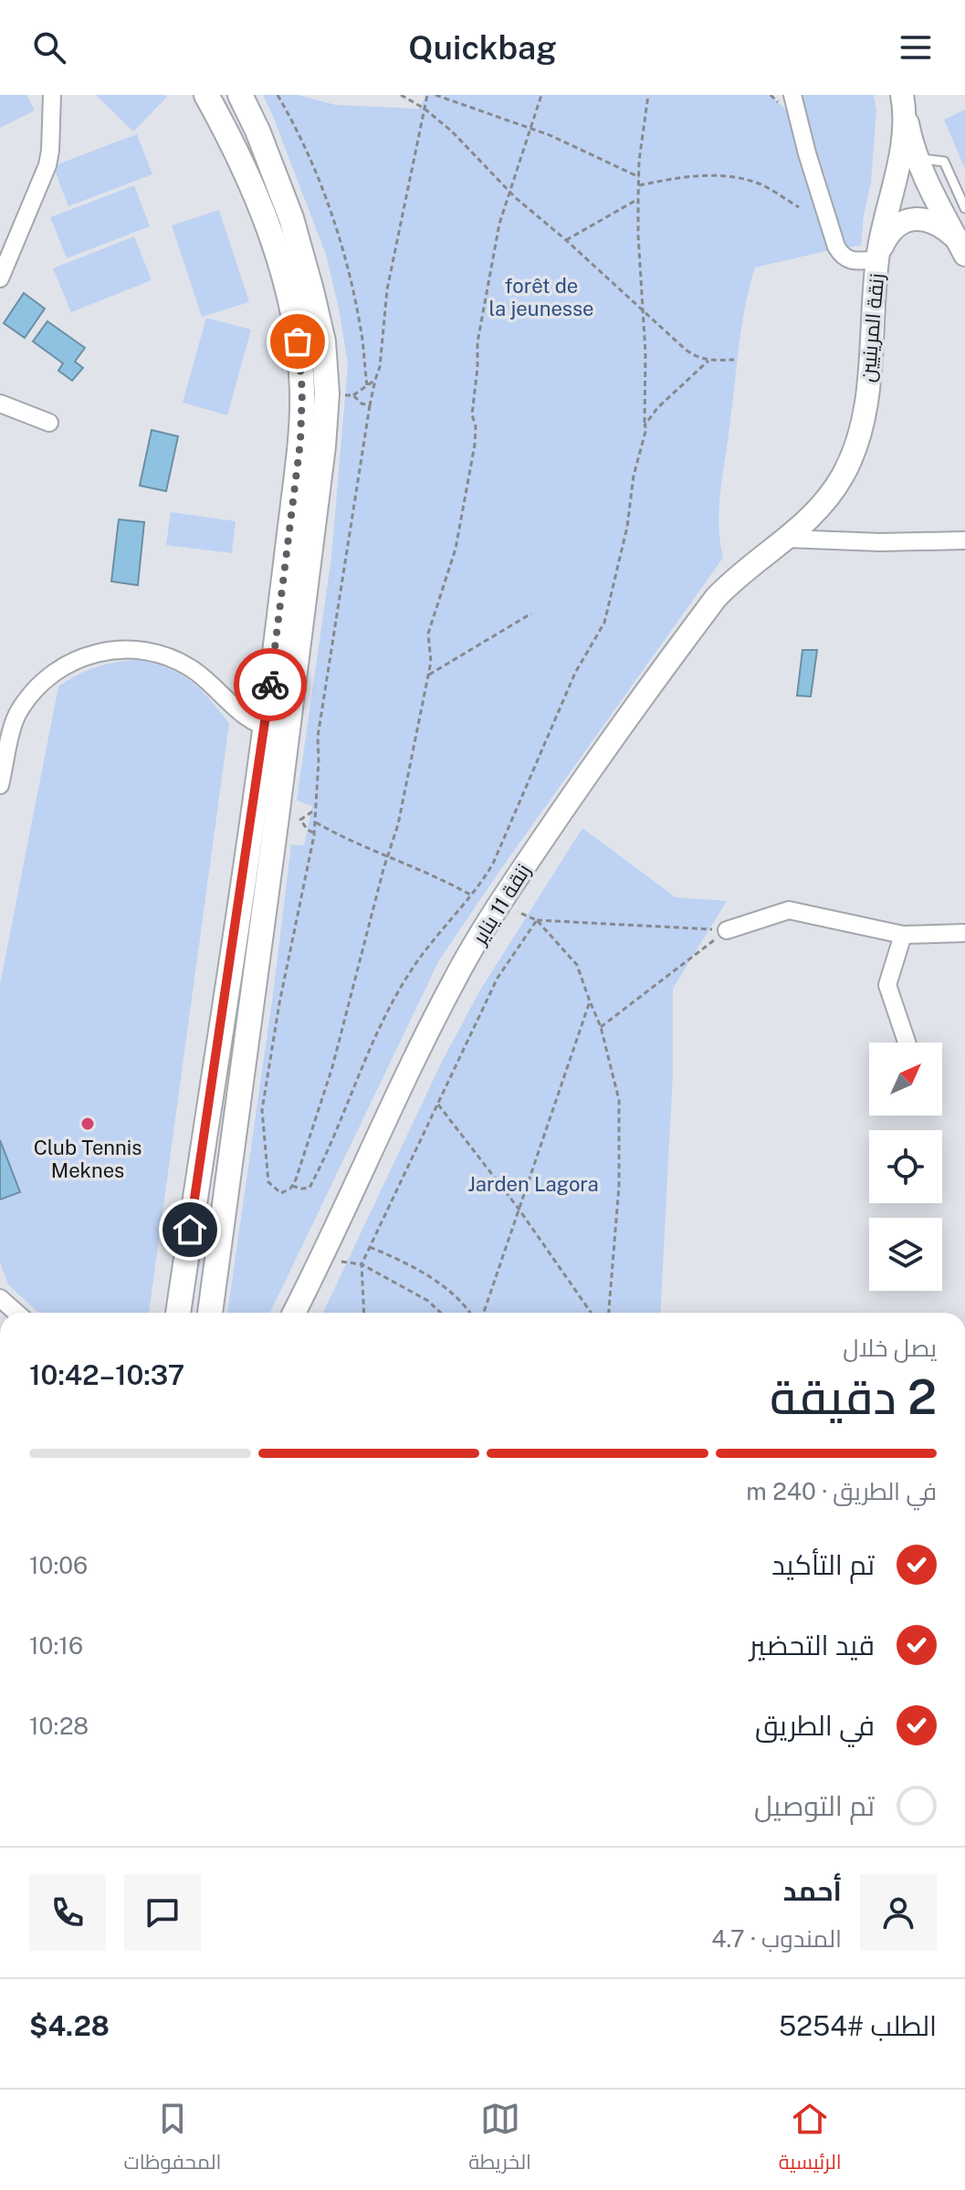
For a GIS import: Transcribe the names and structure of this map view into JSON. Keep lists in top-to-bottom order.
{
  "streets": {
    "main road": ["زنقة المرينيين", "زنقة 11 يناير"]
  },
  "crossings": [
    ["زنقة المرينيين", "زنقة 11 يناير"]
  ],
  "parks": ["forêt de la jeunesse", "Jarden Lagora"],
  "places": ["Club Tennis Meknes"],
  "north": "top right",
  "page": {
    "header": "Quickbag",
    "heading": ["2 دقيقة", "يصل خلال", "10:37–10:42"],
    "panel": [
      "أحمد",
      "المندوب · 4.7",
      "الطلب #5254",
      "$4.28"
    ],
    "bar": "في الطريق · 240 m",
    "list": [
      ["تم التأكيد", "10:06"],
      ["قيد التحضير", "10:16"],
      ["في الطريق", "10:28"],
      "تم التوصيل"
    ],
    "tabs": ["الرئيسية", "الخريطة", "المحفوظات"]
  }
}
